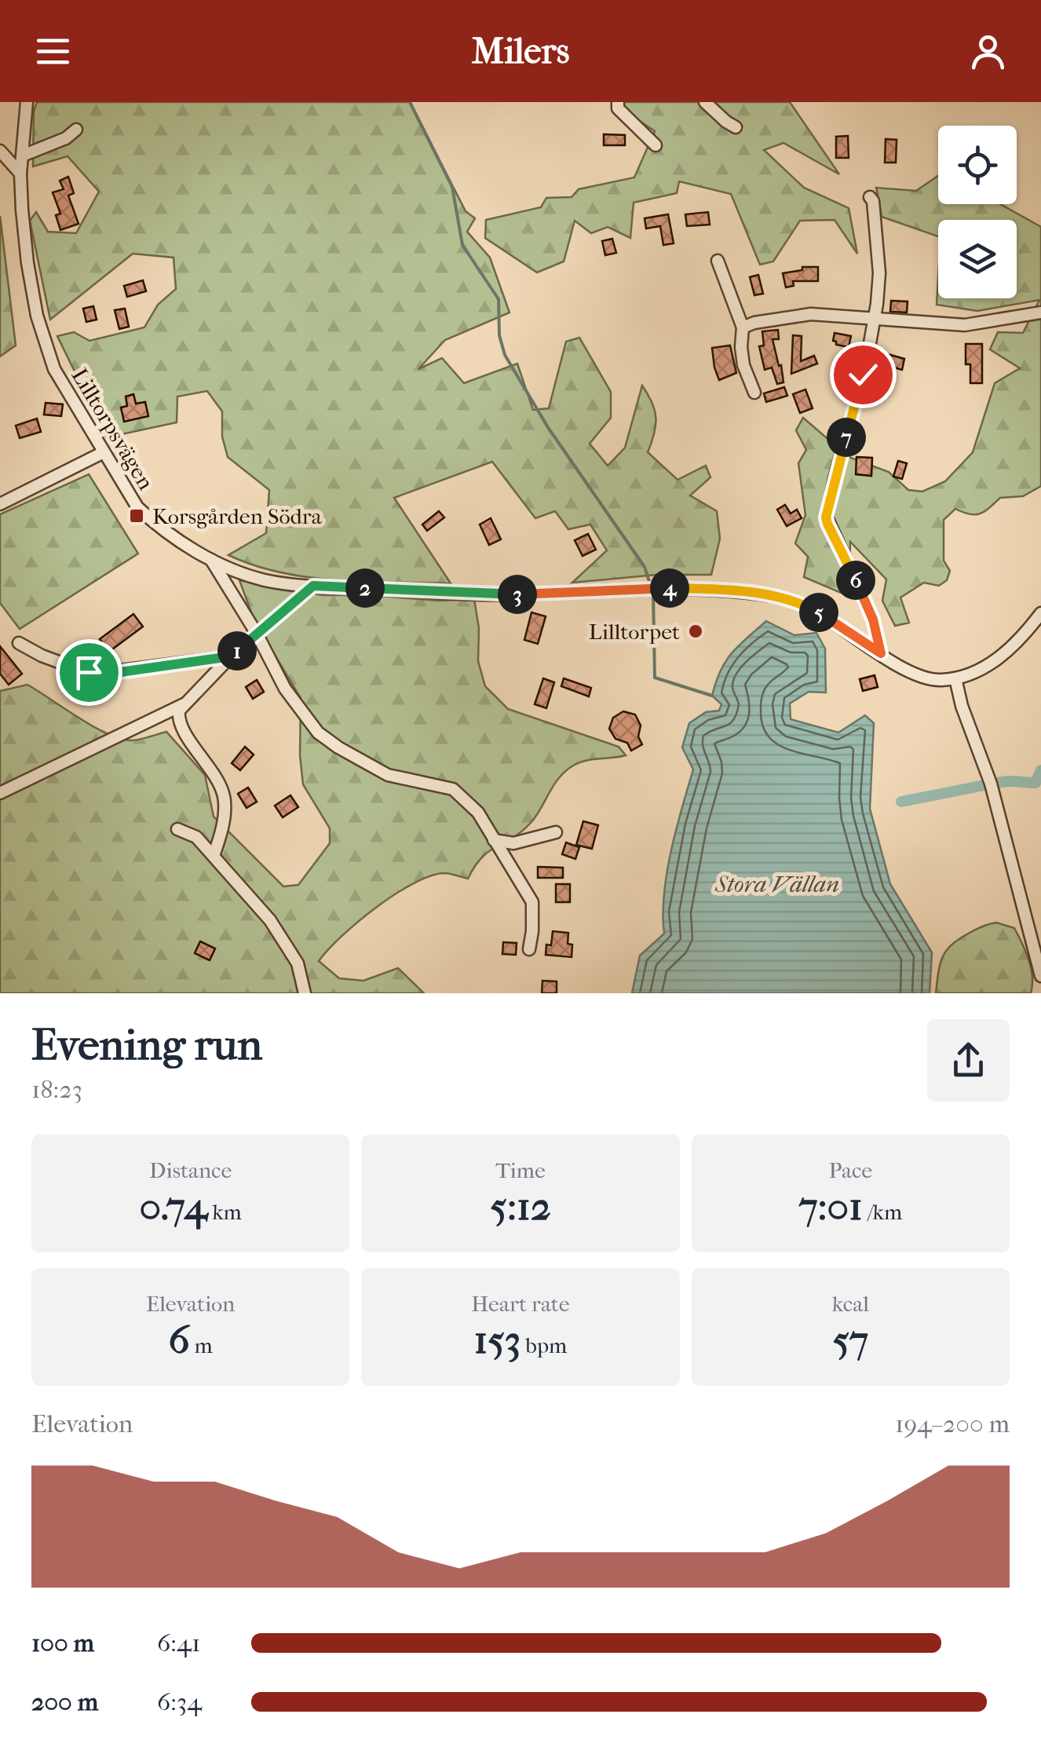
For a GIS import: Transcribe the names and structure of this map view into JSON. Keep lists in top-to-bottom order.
{
  "streets": {
    "street": ["Lilltorpsvägen"]
  },
  "water": ["Stora Vällan"],
  "places": {
    "transit": ["Korsgården Södra"],
    "other": ["Lilltorpet"]
  },
  "page": {
    "header": "Milers",
    "pins": [
      "7",
      "6",
      "2",
      "4",
      "3",
      "5",
      "1"
    ],
    "heading": ["Evening run", "18:23"],
    "stats": [
      ["Distance", "0.74 km"],
      ["Time", "5:12"],
      ["Pace", "7:01 /km"],
      ["Elevation", "6 m"],
      ["Heart rate", "153 bpm"],
      ["kcal", "57"]
    ],
    "chart": ["Elevation", "194–200 m"],
    "list": [
      {
        "name": "100 m",
        "note": "6:41"
      },
      {
        "name": "200 m",
        "note": "6:34"
      }
    ]
  }
}
